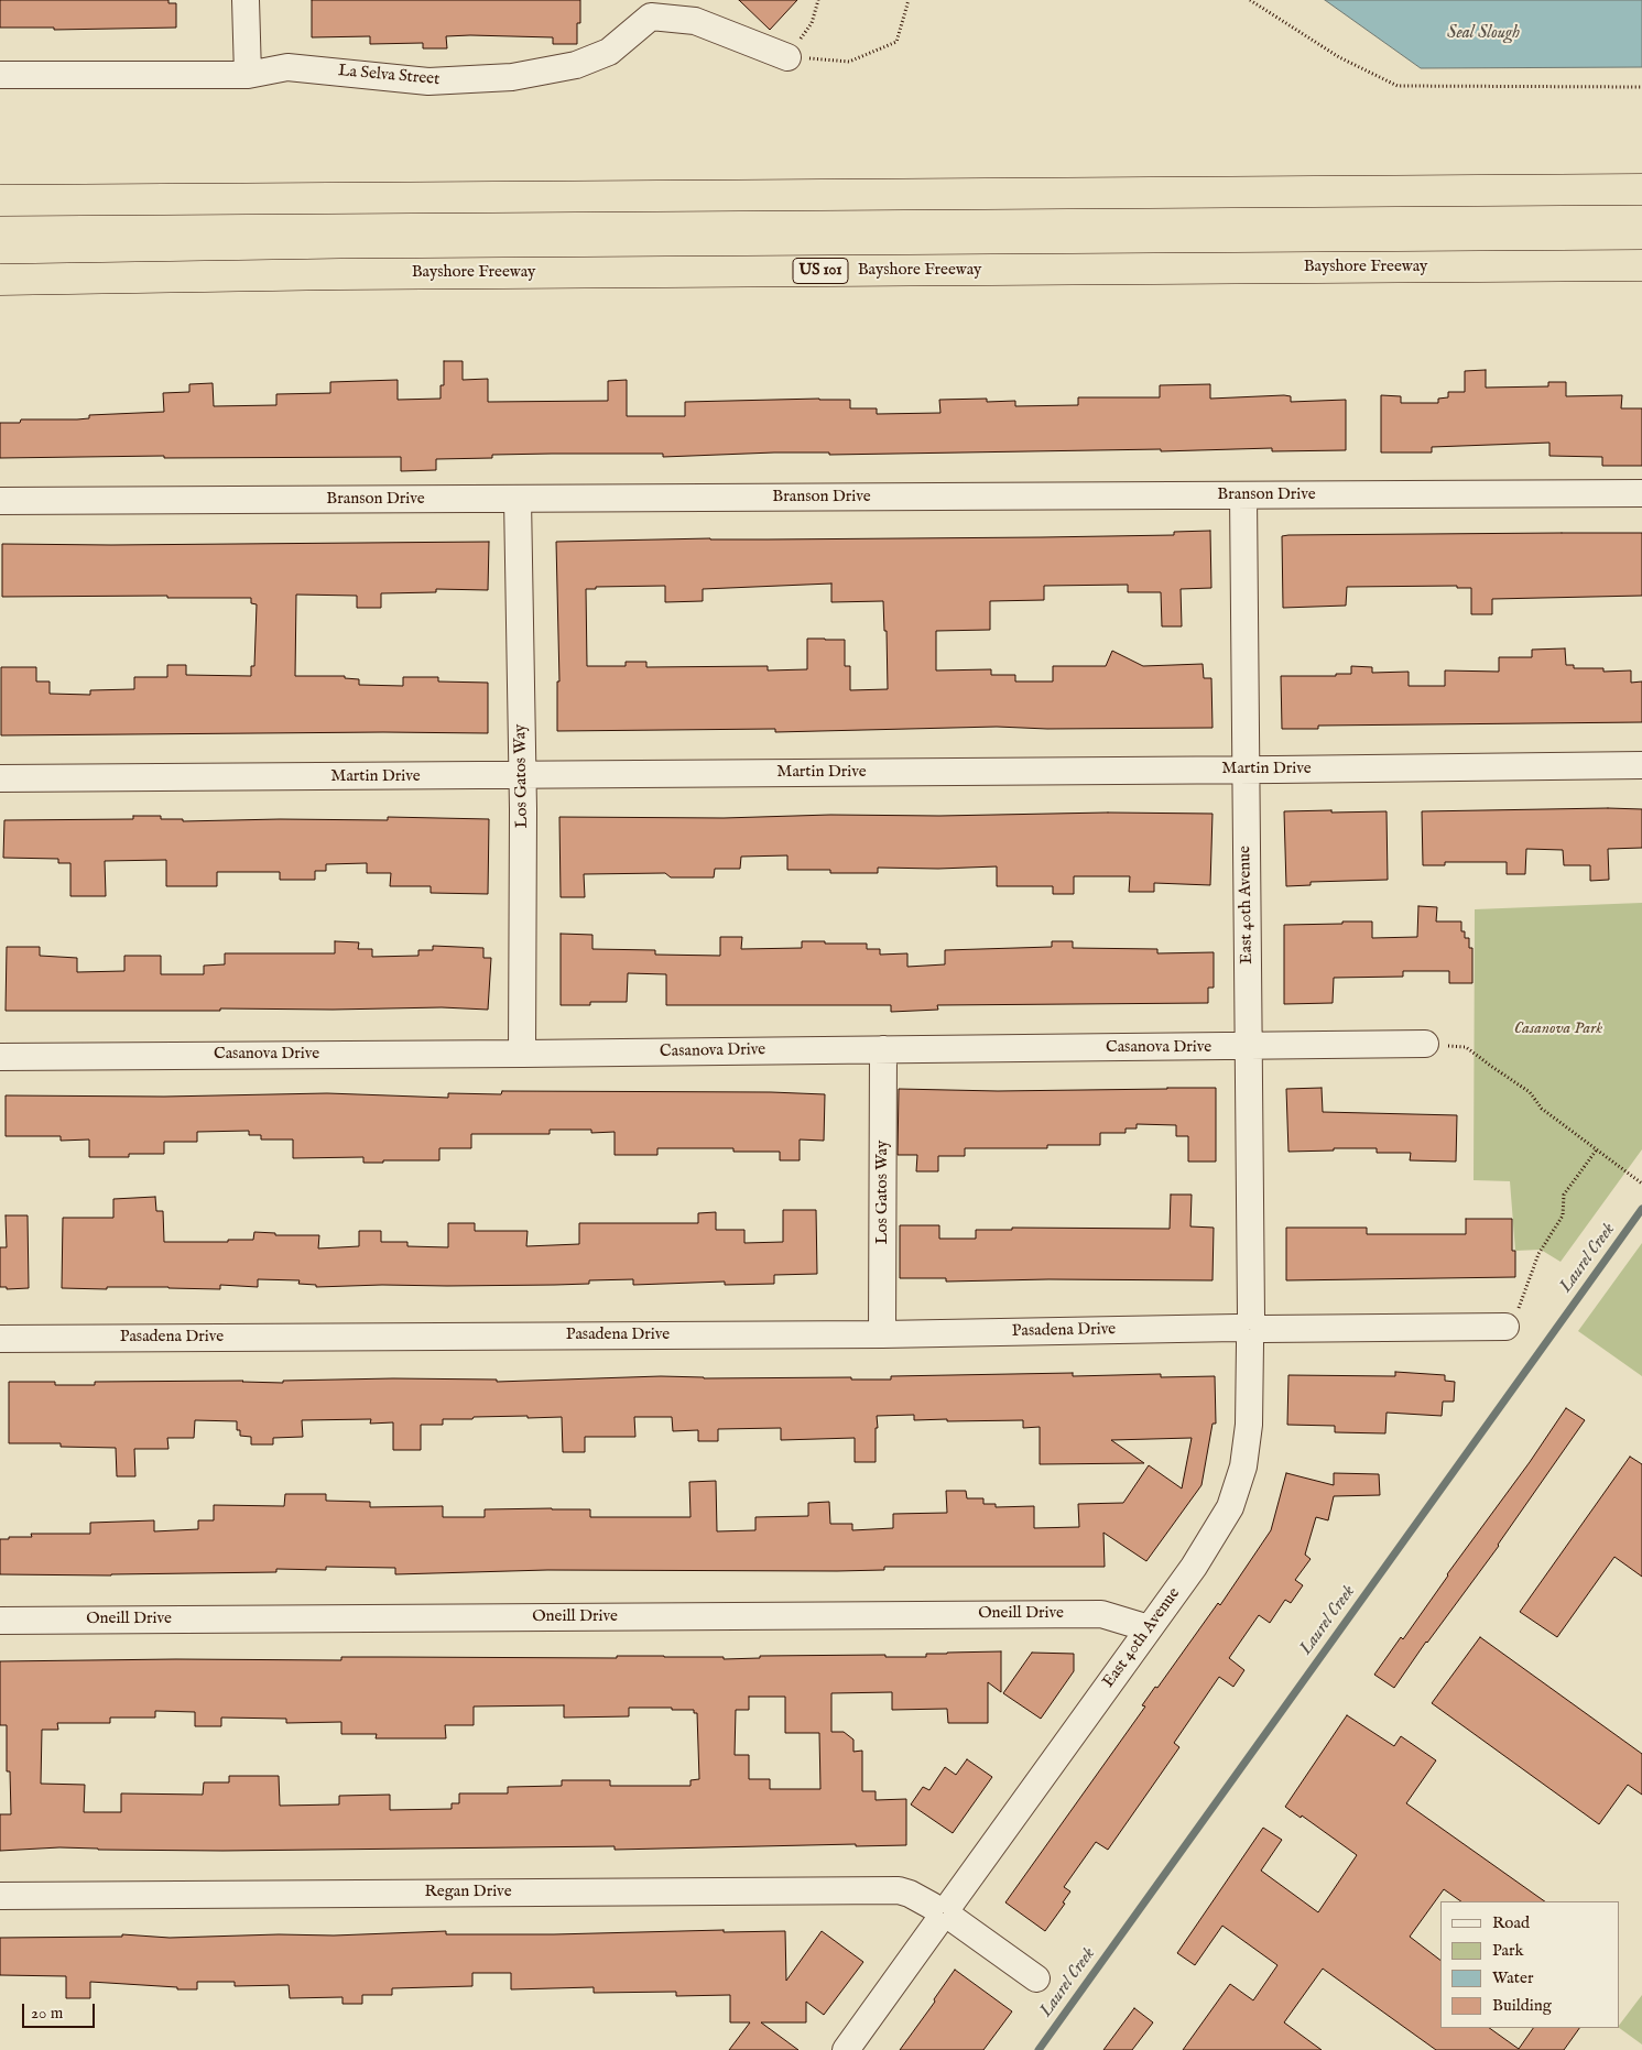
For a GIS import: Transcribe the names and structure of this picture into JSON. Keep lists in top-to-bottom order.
{
  "streets": {
    "highway": ["Bayshore Freeway", "US 101"],
    "street": [
      "La Selva Street",
      "Branson Drive",
      "Martin Drive",
      "Los Gatos Way",
      "East 40th Avenue",
      "Casanova Drive",
      "Pasadena Drive",
      "Oneill Drive",
      "Regan Drive"
    ]
  },
  "crossings": [
    ["Branson Drive", "Los Gatos Way"],
    ["Branson Drive", "East 40th Avenue"],
    ["Martin Drive", "Los Gatos Way"],
    ["Martin Drive", "East 40th Avenue"],
    ["Los Gatos Way", "Casanova Drive"],
    ["Los Gatos Way", "Pasadena Drive"],
    ["East 40th Avenue", "Casanova Drive"],
    ["East 40th Avenue", "Pasadena Drive"],
    ["East 40th Avenue", "Oneill Drive"],
    ["East 40th Avenue", "Regan Drive"]
  ],
  "water": ["Seal Slough", "Laurel Creek"],
  "parks": ["Casanova Park"],
  "legend": [
    "Road",
    "Park",
    "Water",
    "Building"
  ],
  "scale_bar": "20 m"
}
